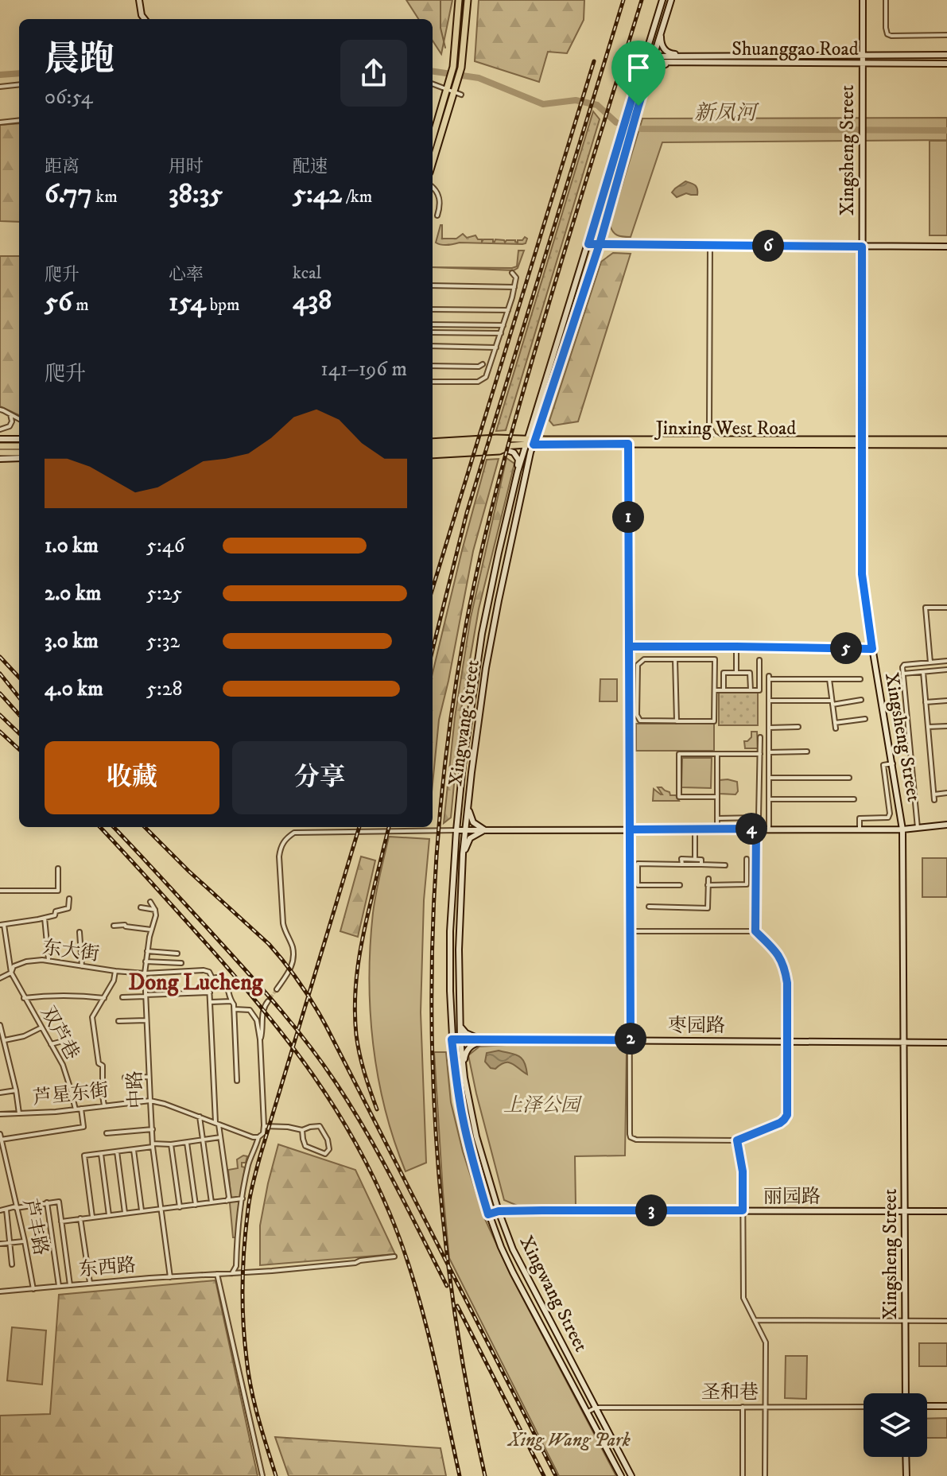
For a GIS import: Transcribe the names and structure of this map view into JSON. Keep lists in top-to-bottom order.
{
  "streets": {
    "main road": ["Jinxing West Road"],
    "street": [
      "Shuanggao Road",
      "Xingsheng Street",
      "Xingwang Street",
      "东大街",
      "枣园路",
      "双芦巷",
      "中路",
      "芦星东街",
      "丽园路",
      "芦丰路",
      "东西路",
      "圣和巷"
    ]
  },
  "crossings": [
    ["Shuanggao Road", "Xingsheng Street"],
    ["Shuanggao Road", "Xingwang Street"],
    ["Xingsheng Street", "Jinxing West Road"],
    ["Xingsheng Street", "枣园路"],
    ["Xingsheng Street", "丽园路"],
    ["Jinxing West Road", "Xingwang Street"],
    ["Xingwang Street", "枣园路"],
    ["Xingwang Street", "丽园路"],
    ["Xingwang Street", "圣和巷"],
    ["东大街", "双芦巷"],
    ["东大街", "中路"],
    ["双芦巷", "芦星东街"],
    ["中路", "芦星东街"],
    ["中路", "东西路"],
    ["芦丰路", "东西路"]
  ],
  "districts": ["Dong Lucheng"],
  "water": ["新凤河"],
  "parks": ["上泽公园", "Xing Wang Park"],
  "page": {
    "heading": ["晨跑", "06:54"],
    "stats": [
      ["距离", "6.77 km"],
      ["用时", "38:35"],
      ["配速", "5:42 /km"],
      ["爬升", "56 m"],
      ["心率", "154 bpm"],
      ["kcal", "438"]
    ],
    "pins": [
      "6",
      "1",
      "5",
      "4",
      "2",
      "3"
    ],
    "chart": ["爬升", "141–196 m"],
    "list": [
      {
        "name": "1.0 km",
        "note": "5:46"
      },
      {
        "name": "2.0 km",
        "note": "5:25"
      },
      {
        "name": "3.0 km",
        "note": "5:32"
      },
      {
        "name": "4.0 km",
        "note": "5:28"
      }
    ],
    "buttons": ["收藏", "分享"]
  }
}
